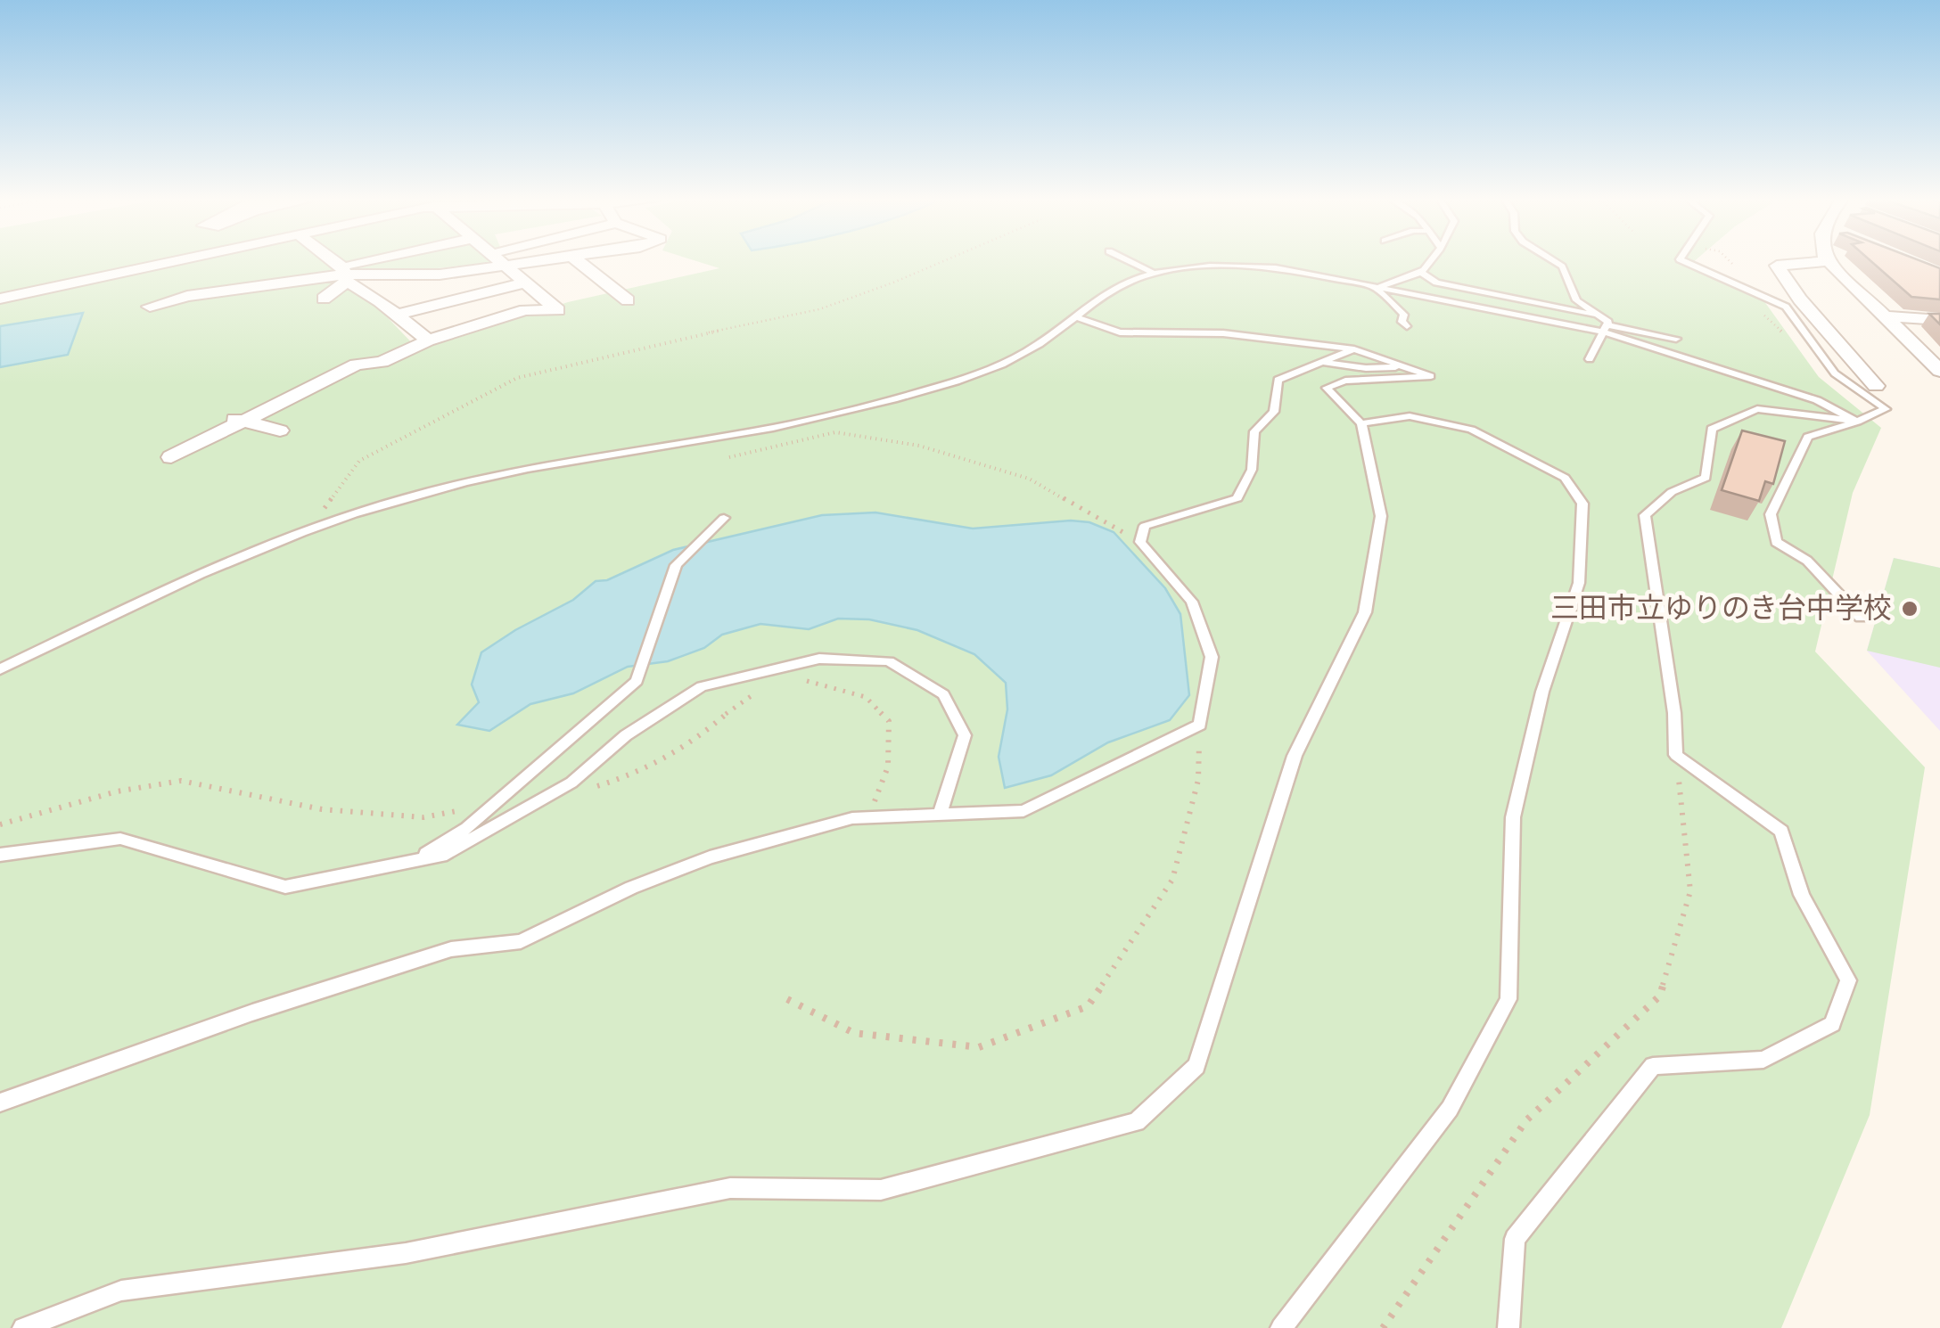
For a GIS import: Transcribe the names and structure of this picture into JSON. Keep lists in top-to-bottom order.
{
  "places": ["三田市立ゆりのき台中学校"]
}
